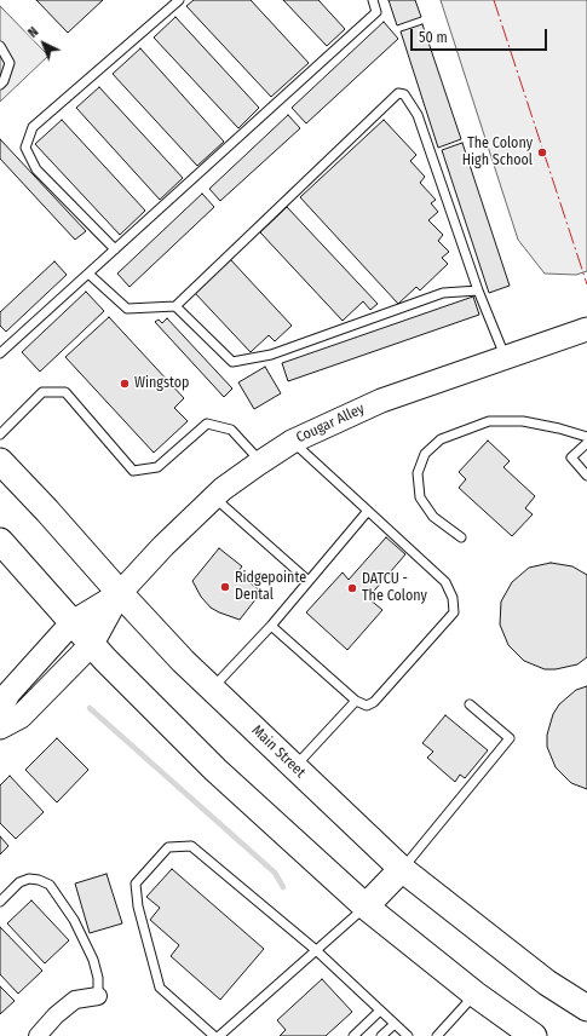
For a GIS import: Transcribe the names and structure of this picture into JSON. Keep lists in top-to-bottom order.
{
  "streets": {
    "main road": ["Main Street"],
    "street": ["Cougar Alley"]
  },
  "crossings": [
    ["Cougar Alley", "Main Street"]
  ],
  "places": [
    "The Colony High School",
    "Wingstop",
    "Ridgepointe Dental",
    "DATCU - The Colony"
  ],
  "scale_bar": "50 m",
  "north": "top left"
}
